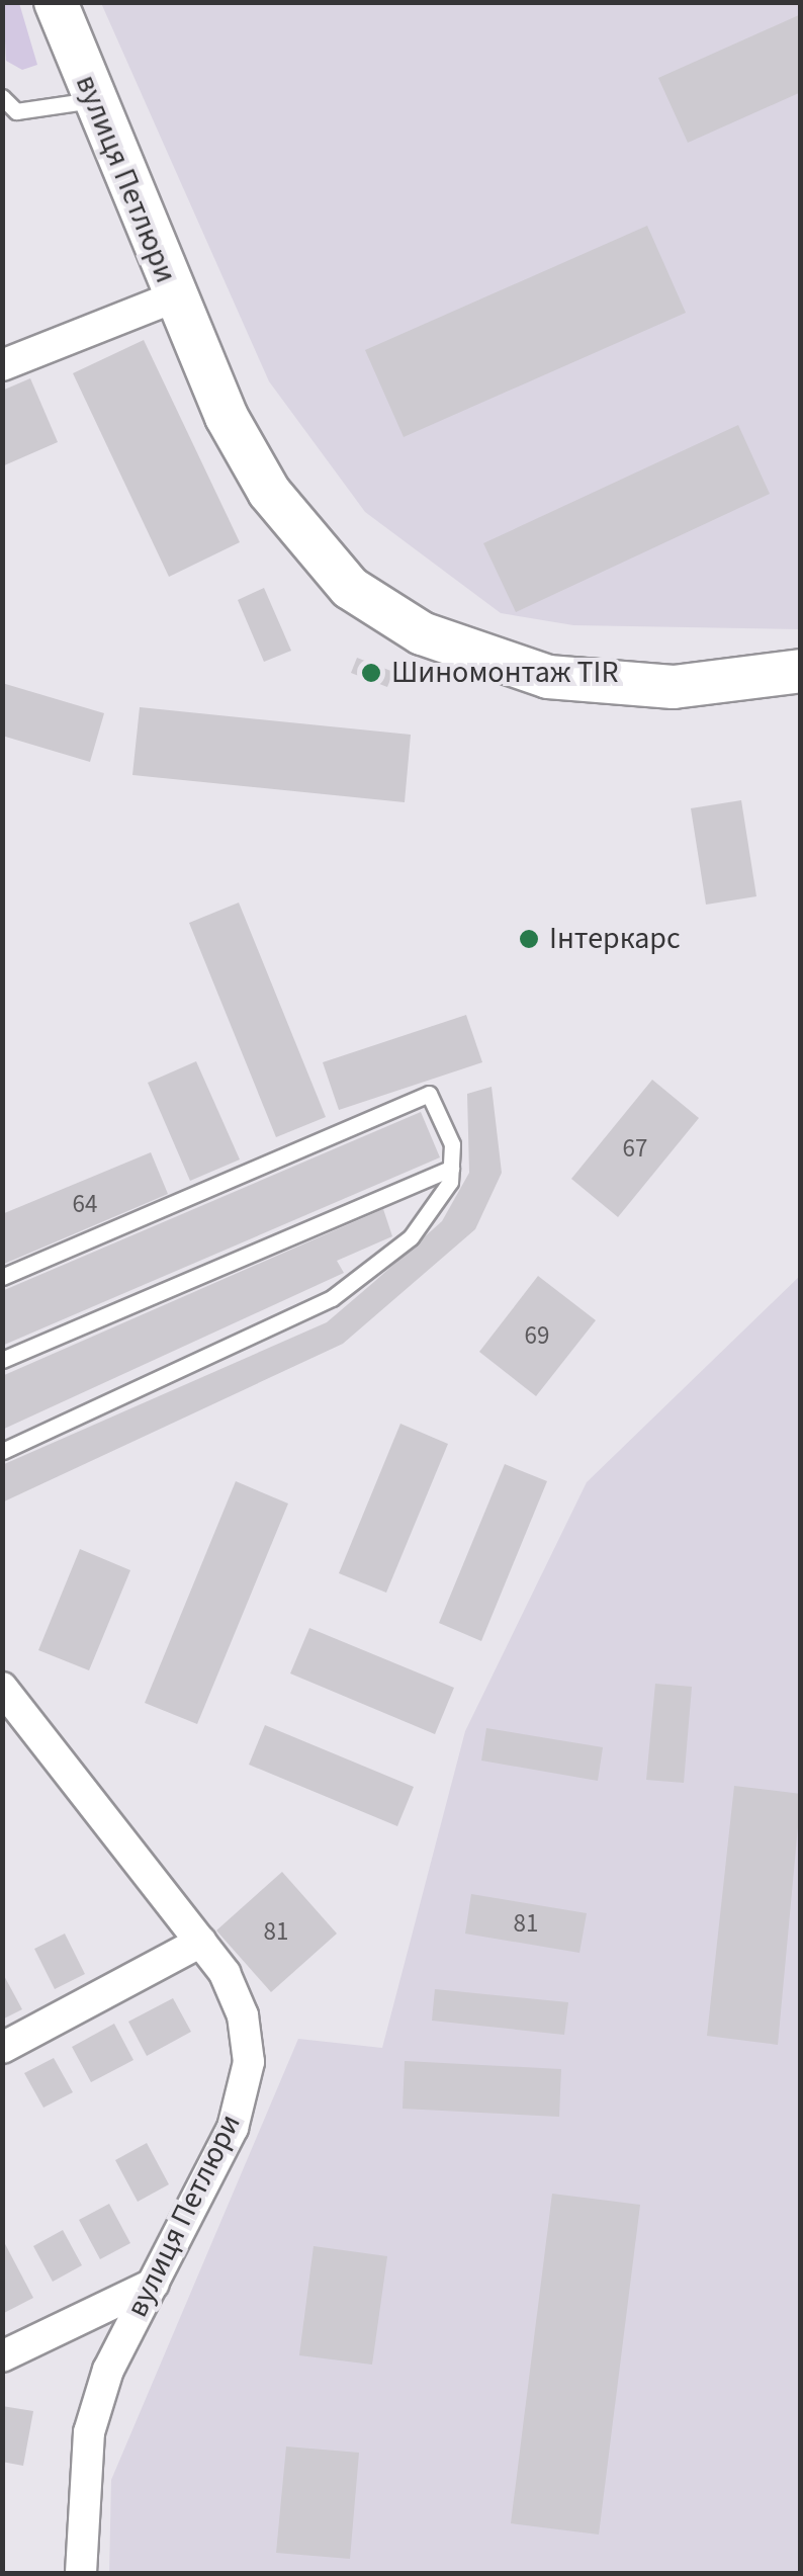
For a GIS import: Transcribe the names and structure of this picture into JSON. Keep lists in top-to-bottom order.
{
  "streets": {
    "main road": ["вулиця Петлюри"]
  },
  "places": ["Шиномонтаж TIR", "Інтеркарс"],
  "house_numbers": [
    "67",
    "64",
    "69",
    "81",
    "81"
  ]
}
